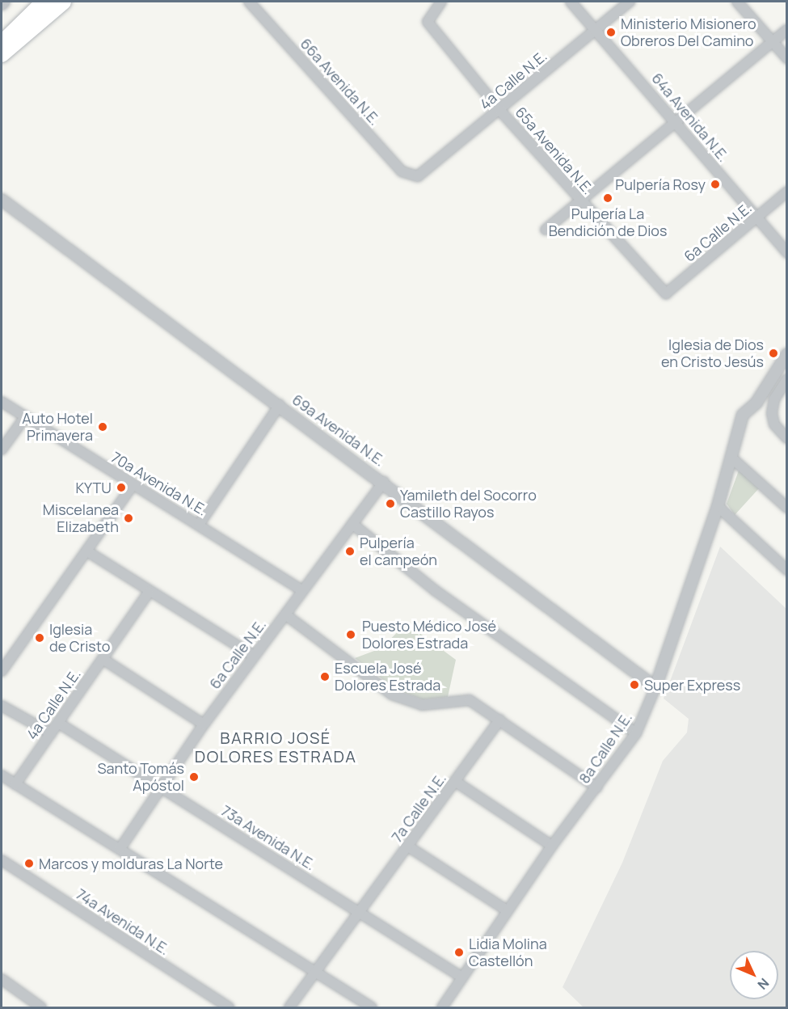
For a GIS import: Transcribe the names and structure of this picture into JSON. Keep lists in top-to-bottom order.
{
  "streets": {
    "street": [
      "4a Calle N.E.",
      "66a Avenida N.E.",
      "64a Avenida N.E.",
      "65a Avenida N.E.",
      "6a Calle N.E.",
      "69a Avenida N.E.",
      "70a Avenida N.E.",
      "8a Calle N.E.",
      "7a Calle N.E.",
      "73a Avenida N.E.",
      "74a Avenida N.E."
    ]
  },
  "crossings": [
    ["4a Calle N.E.", "66a Avenida N.E."],
    ["4a Calle N.E.", "64a Avenida N.E."],
    ["4a Calle N.E.", "65a Avenida N.E."],
    ["4a Calle N.E.", "73a Avenida N.E."],
    ["64a Avenida N.E.", "6a Calle N.E."],
    ["65a Avenida N.E.", "6a Calle N.E."],
    ["6a Calle N.E.", "69a Avenida N.E."],
    ["6a Calle N.E.", "70a Avenida N.E."],
    ["6a Calle N.E.", "73a Avenida N.E."],
    ["69a Avenida N.E.", "8a Calle N.E."],
    ["8a Calle N.E.", "73a Avenida N.E."],
    ["7a Calle N.E.", "73a Avenida N.E."]
  ],
  "districts": ["BARRIO JOSÉ DOLORES ESTRADA"],
  "places": [
    "Ministerio Misionero Obreros Del Camino",
    "Pulpería Rosy",
    "Pulpería La Bendición de Dios",
    "Iglesia de Dios en Cristo Jesús",
    "Auto Hotel Primavera",
    "KYTU",
    "Yamileth del Socorro Castillo Rayos",
    "Miscelanea Elizabeth",
    "Pulpería el campeón",
    "Puesto Médico José Dolores Estrada",
    "Iglesia de Cristo",
    "Escuela José Dolores Estrada",
    "Super Express",
    "Santo Tomás Apóstol",
    "Marcos y molduras La Norte",
    "Lidia Molina Castellón"
  ],
  "north": "bottom right"
}
